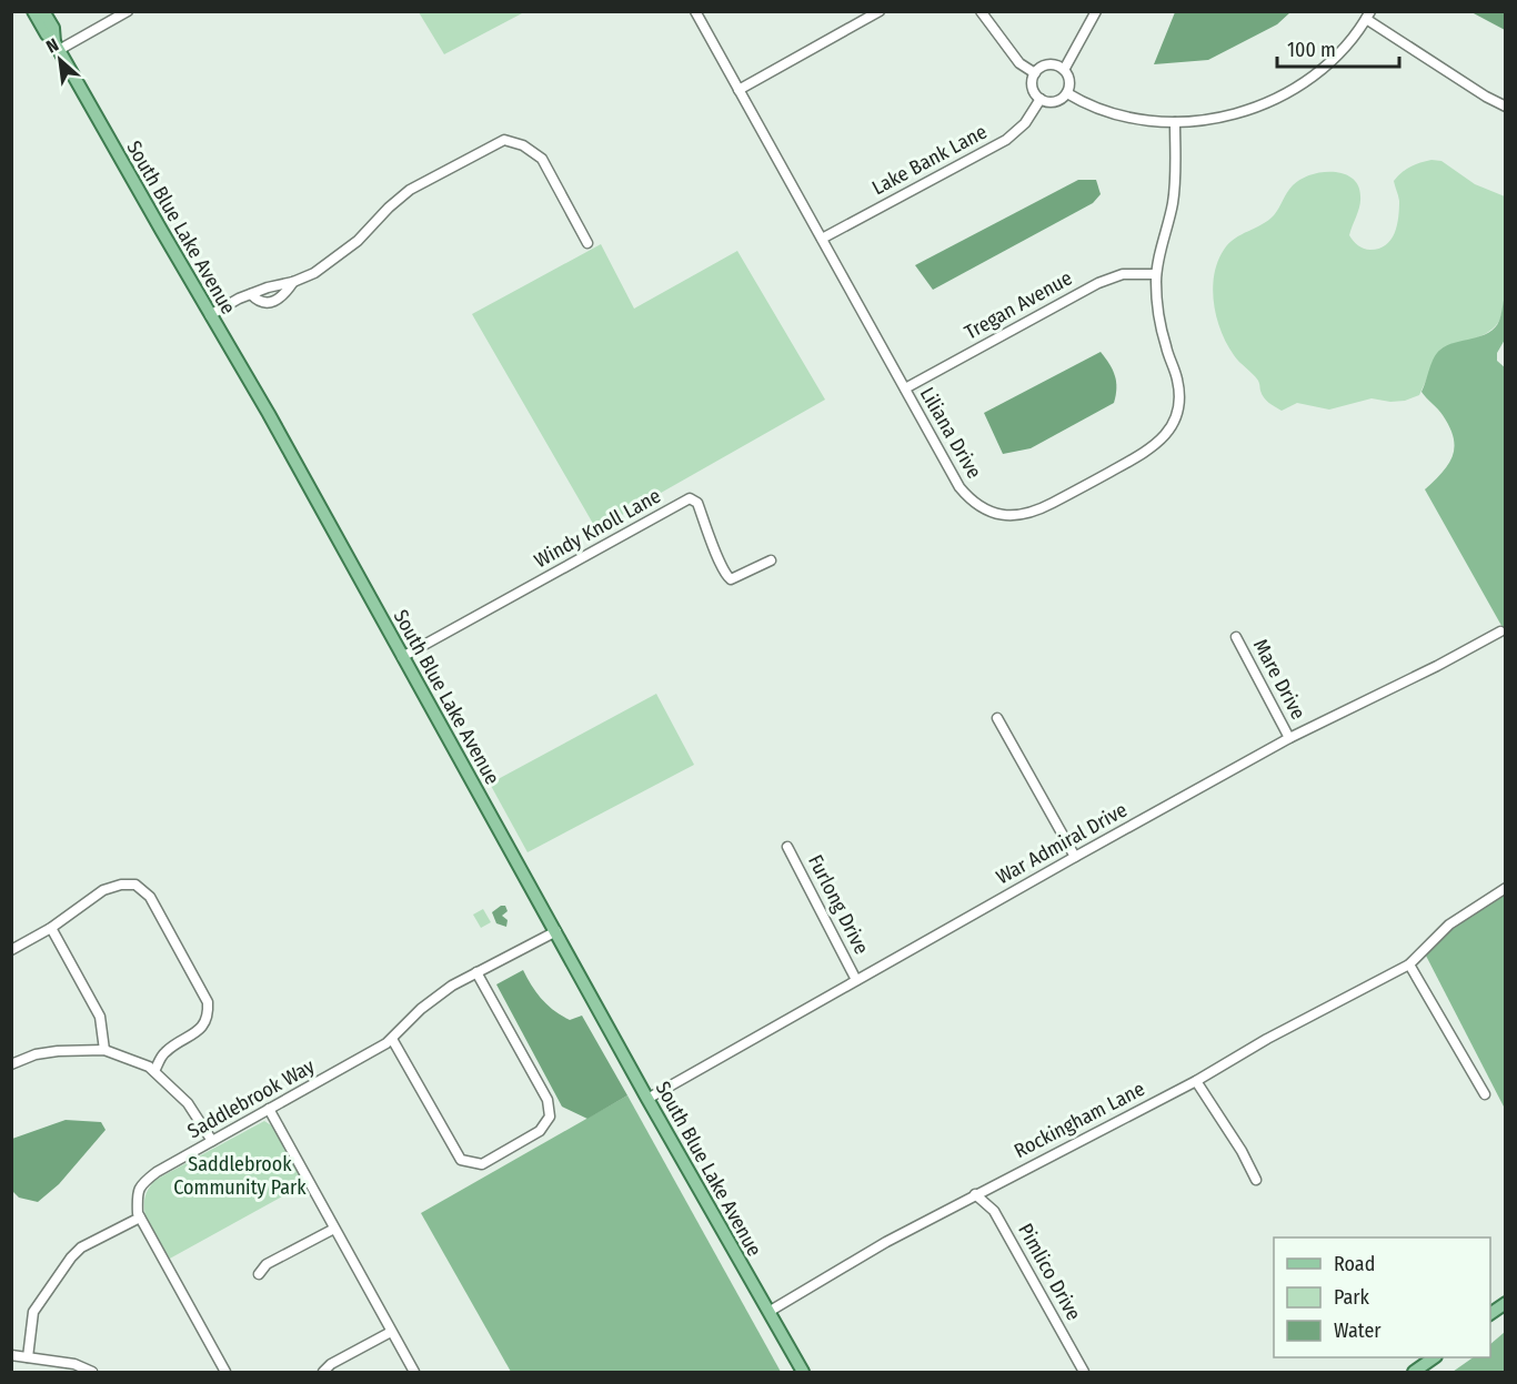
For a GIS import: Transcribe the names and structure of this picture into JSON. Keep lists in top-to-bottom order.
{
  "streets": {
    "main road": ["South Blue Lake Avenue"],
    "street": [
      "Lake Bank Lane",
      "Tregan Avenue",
      "Liliana Drive",
      "Windy Knoll Lane",
      "Mare Drive",
      "War Admiral Drive",
      "Furlong Drive",
      "Saddlebrook Way",
      "Rockingham Lane",
      "Pimlico Drive"
    ]
  },
  "crossings": [
    ["Lake Bank Lane", "Liliana Drive"],
    ["South Blue Lake Avenue", "Windy Knoll Lane"],
    ["South Blue Lake Avenue", "War Admiral Drive"],
    ["South Blue Lake Avenue", "Saddlebrook Way"],
    ["South Blue Lake Avenue", "Rockingham Lane"],
    ["Tregan Avenue", "Liliana Drive"],
    ["Mare Drive", "War Admiral Drive"],
    ["War Admiral Drive", "Furlong Drive"],
    ["Rockingham Lane", "Pimlico Drive"]
  ],
  "parks": ["Saddlebrook Community Park"],
  "legend": ["Road", "Park", "Water"],
  "scale_bar": "100 m",
  "north": "top left"
}
